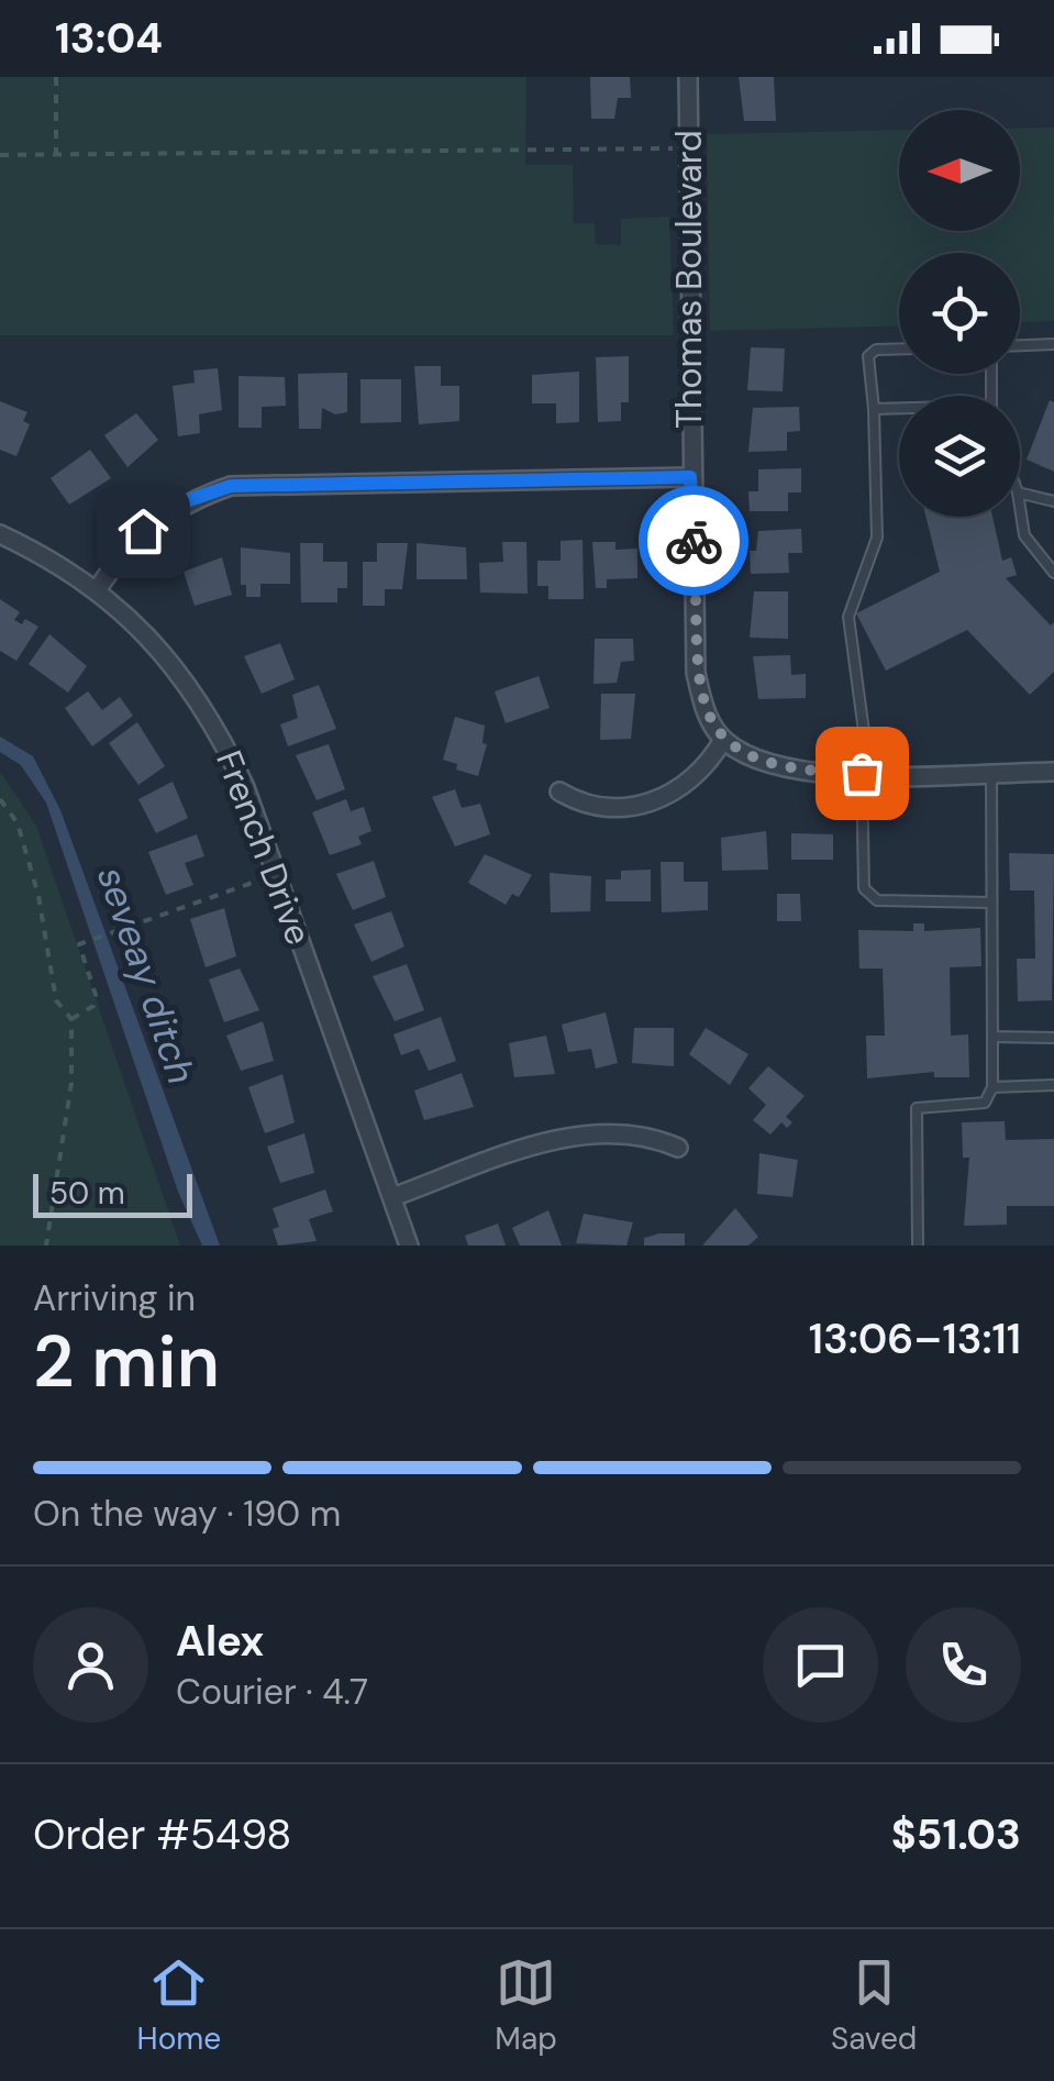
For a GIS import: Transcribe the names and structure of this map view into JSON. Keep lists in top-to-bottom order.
{
  "streets": {
    "street": ["Thomas Boulevard", "French Drive"]
  },
  "water": ["seveay ditch"],
  "scale_bar": "50 m",
  "north": "left",
  "page": {
    "status": "13:04",
    "scale": "50 m",
    "heading": ["2 min", "Arriving in", "13:06–13:11"],
    "panel": [
      "Alex",
      "Courier · 4.7",
      "Order #5498",
      "$51.03"
    ],
    "bar": "On the way · 190 m",
    "tabs": ["Home", "Map", "Saved"]
  }
}
